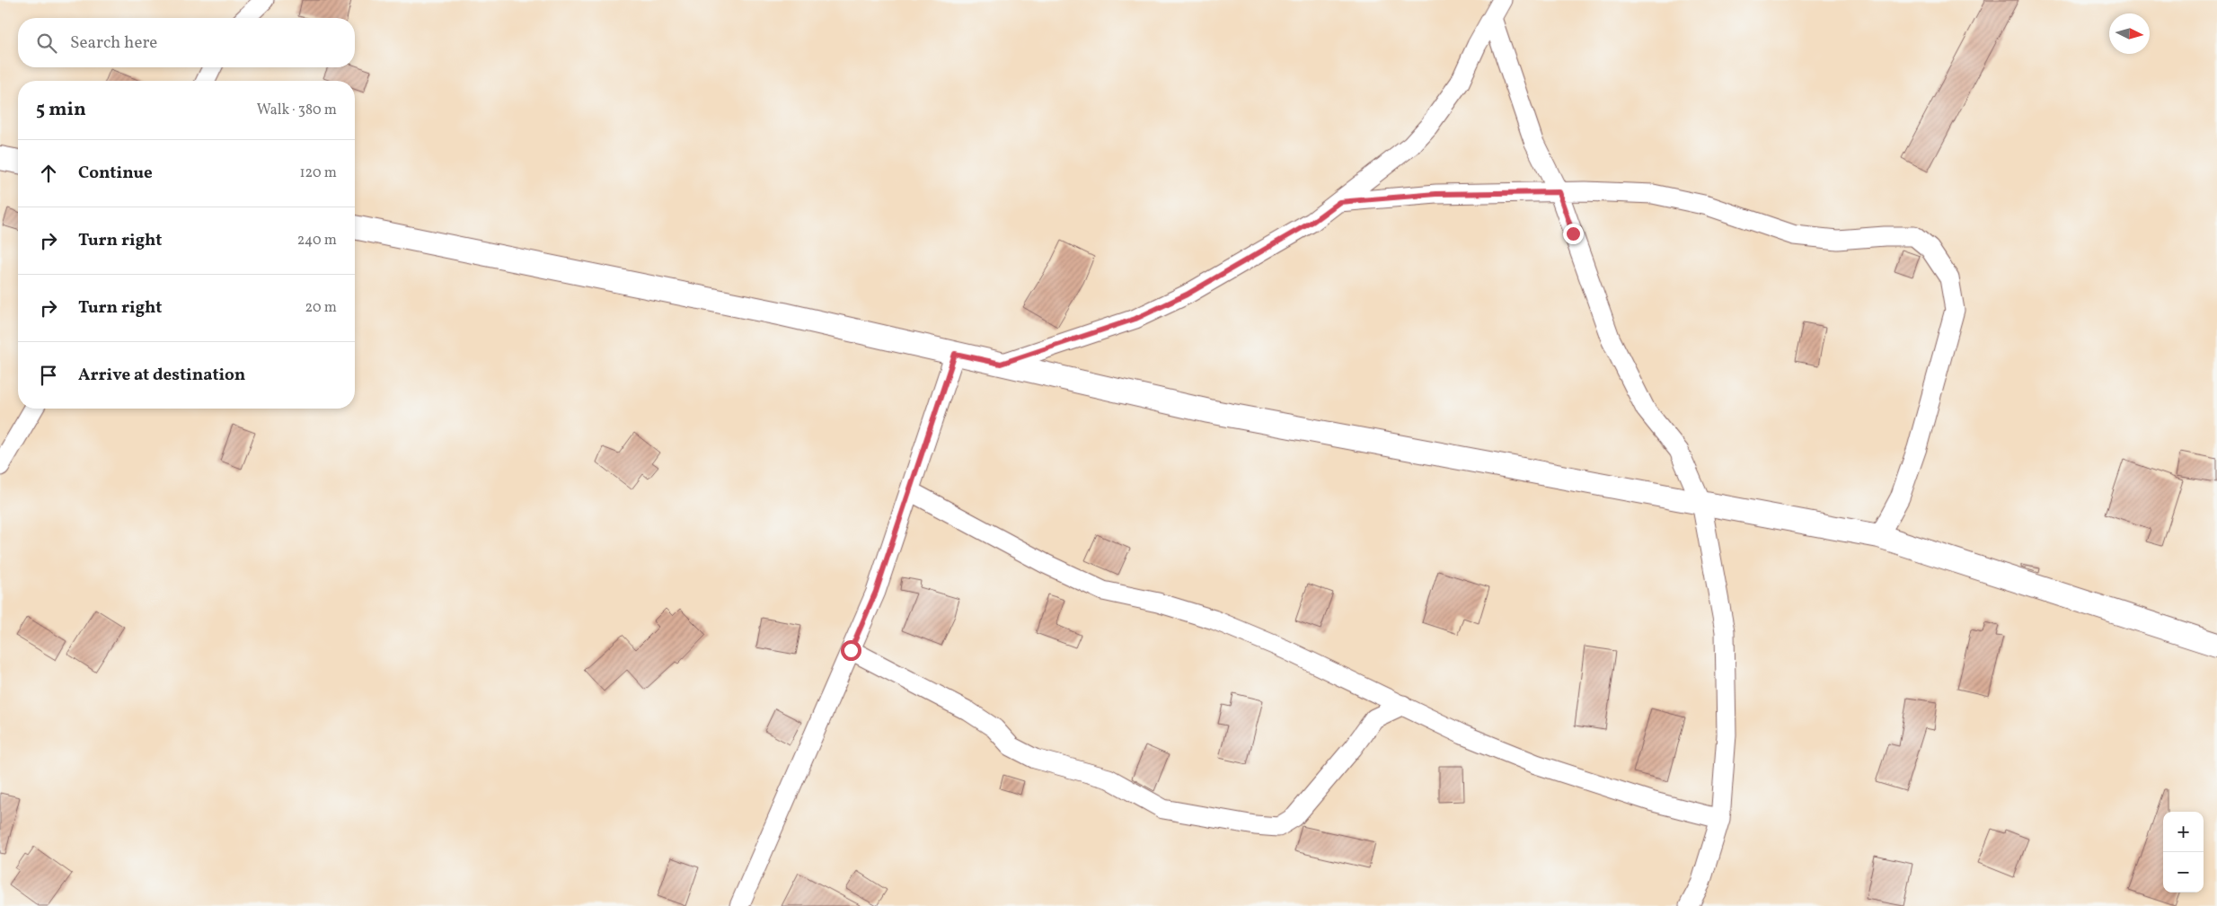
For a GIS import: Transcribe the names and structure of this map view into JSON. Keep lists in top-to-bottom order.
{
  "north": "right",
  "page": {
    "search": "Search here",
    "heading": ["5 min", "Walk · 380 m"],
    "list": [
      ["Continue", "120 m"],
      ["Turn right", "240 m"],
      ["Turn right", "20 m"],
      "Arrive at destination"
    ],
    "map_buttons": ["+", "−"]
  }
}
